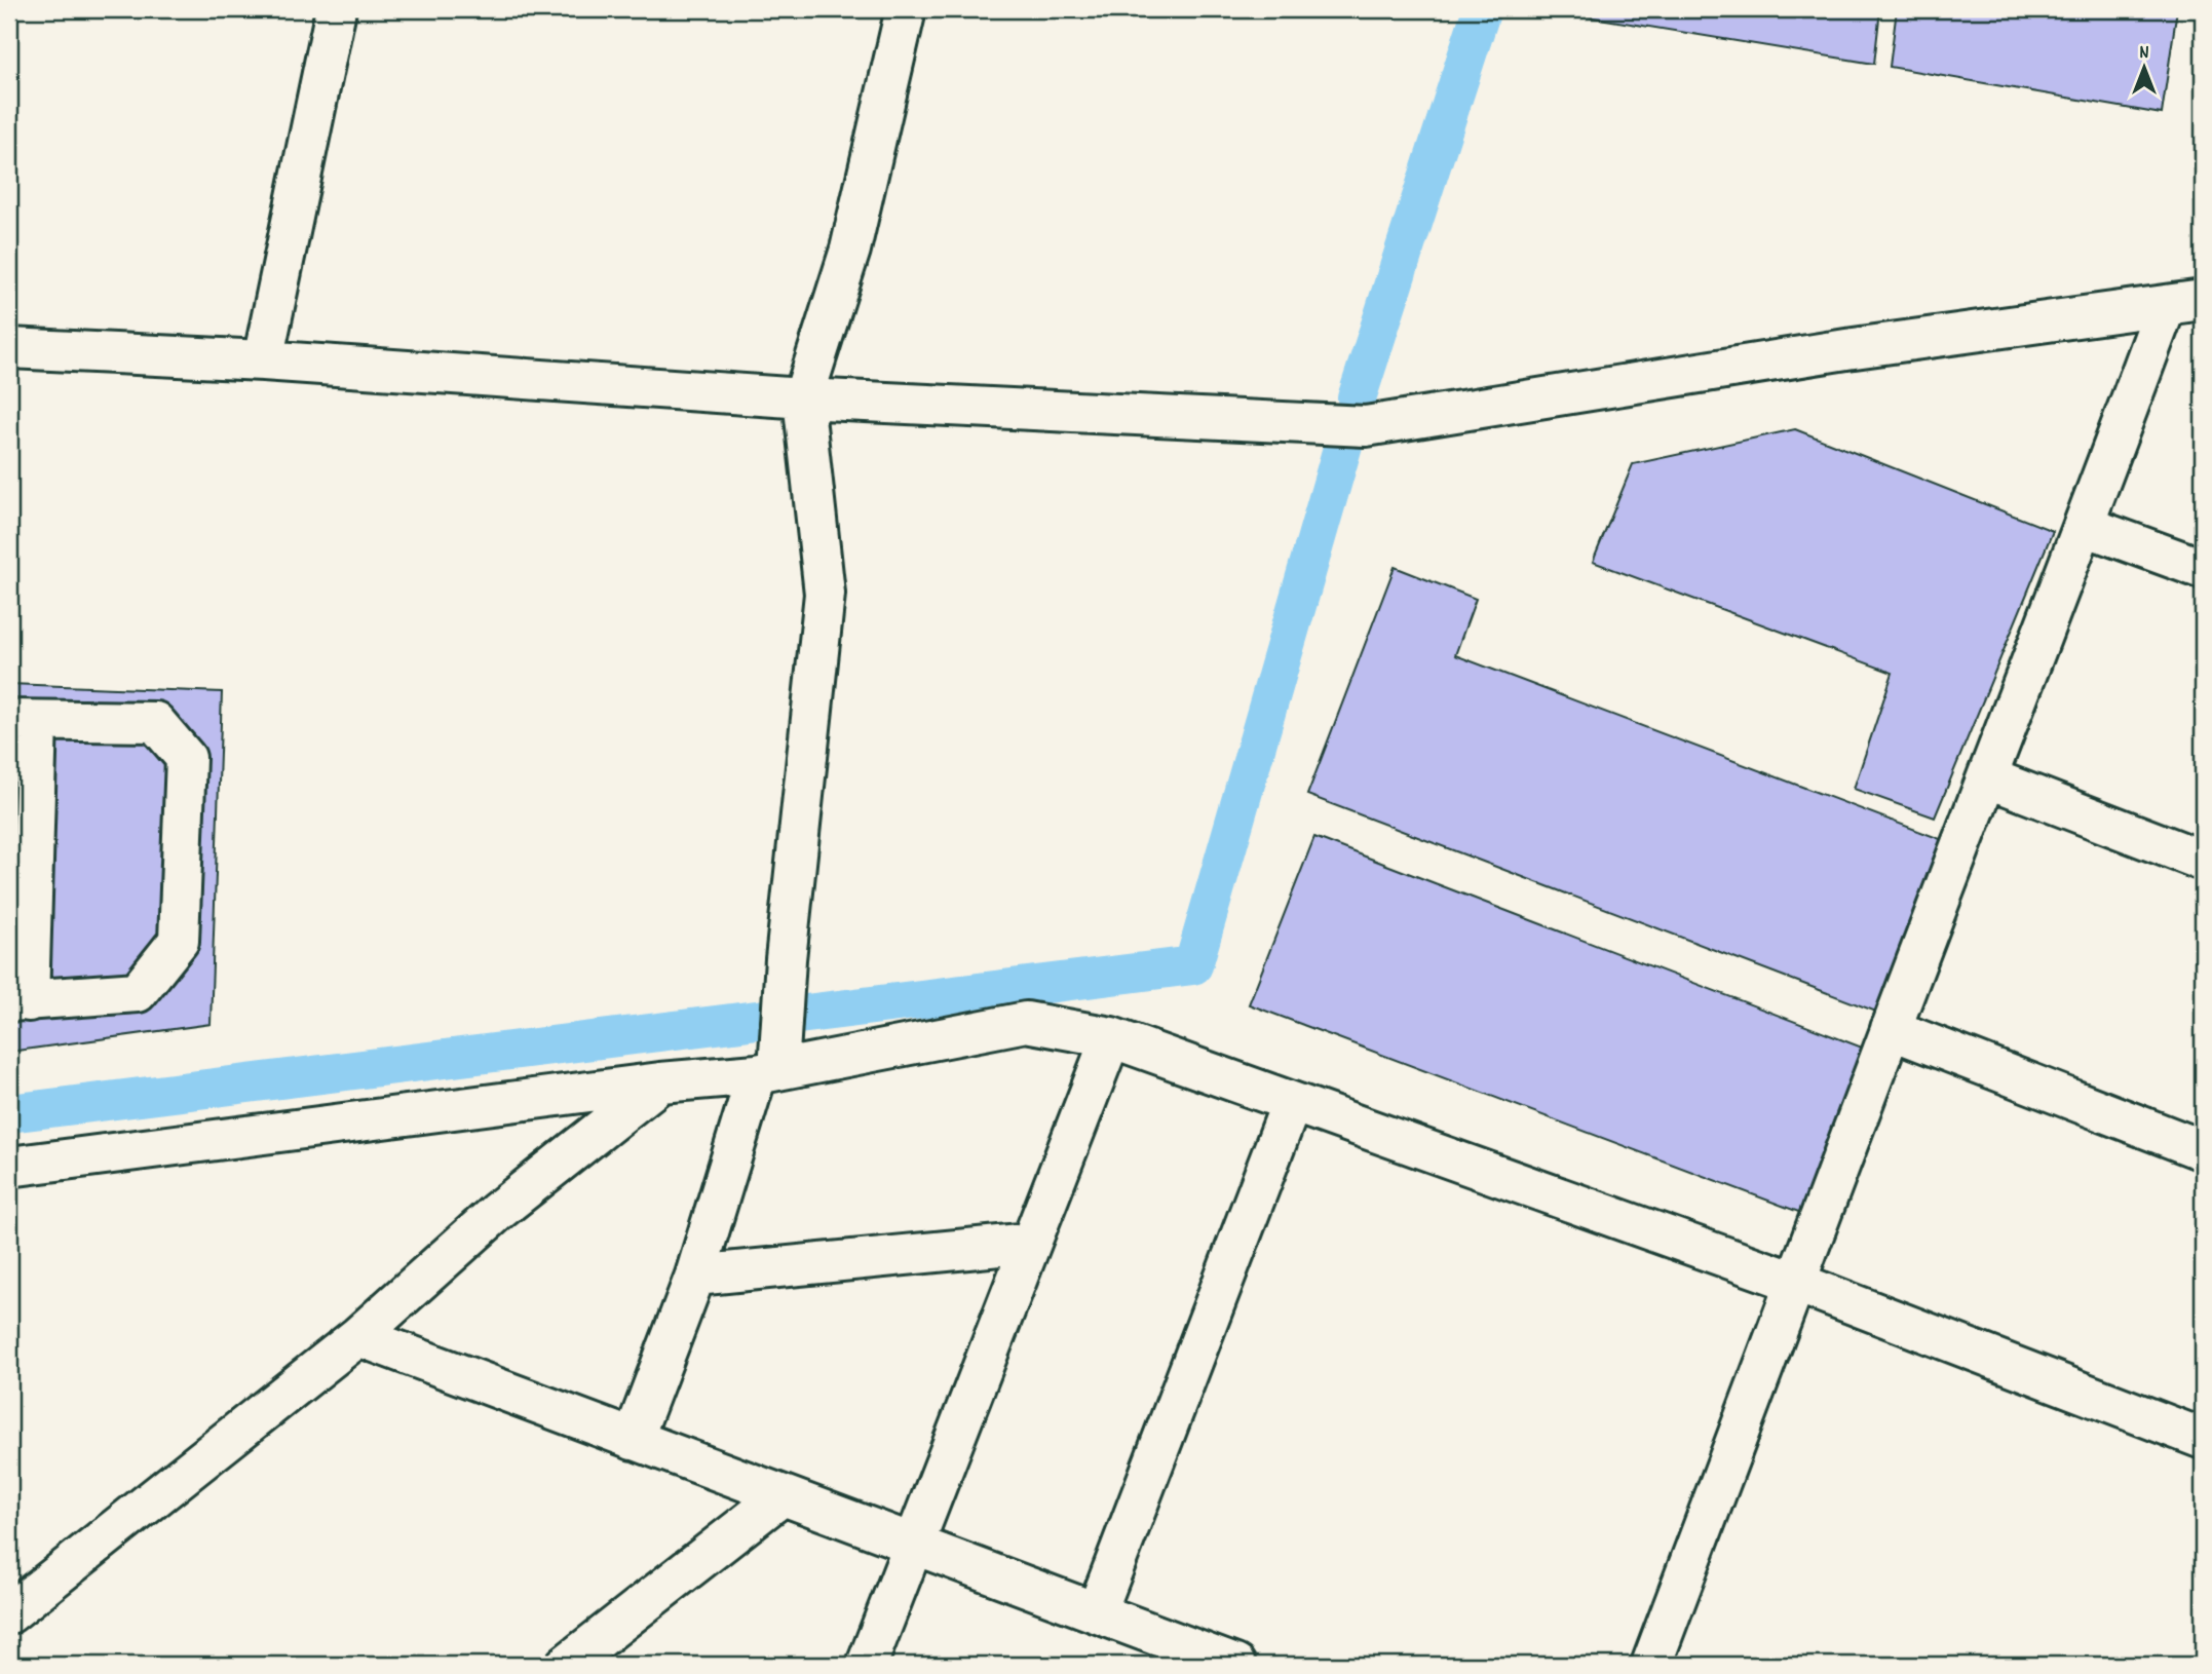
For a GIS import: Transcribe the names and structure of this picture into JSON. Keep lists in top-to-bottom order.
{
  "north": "top"
}
